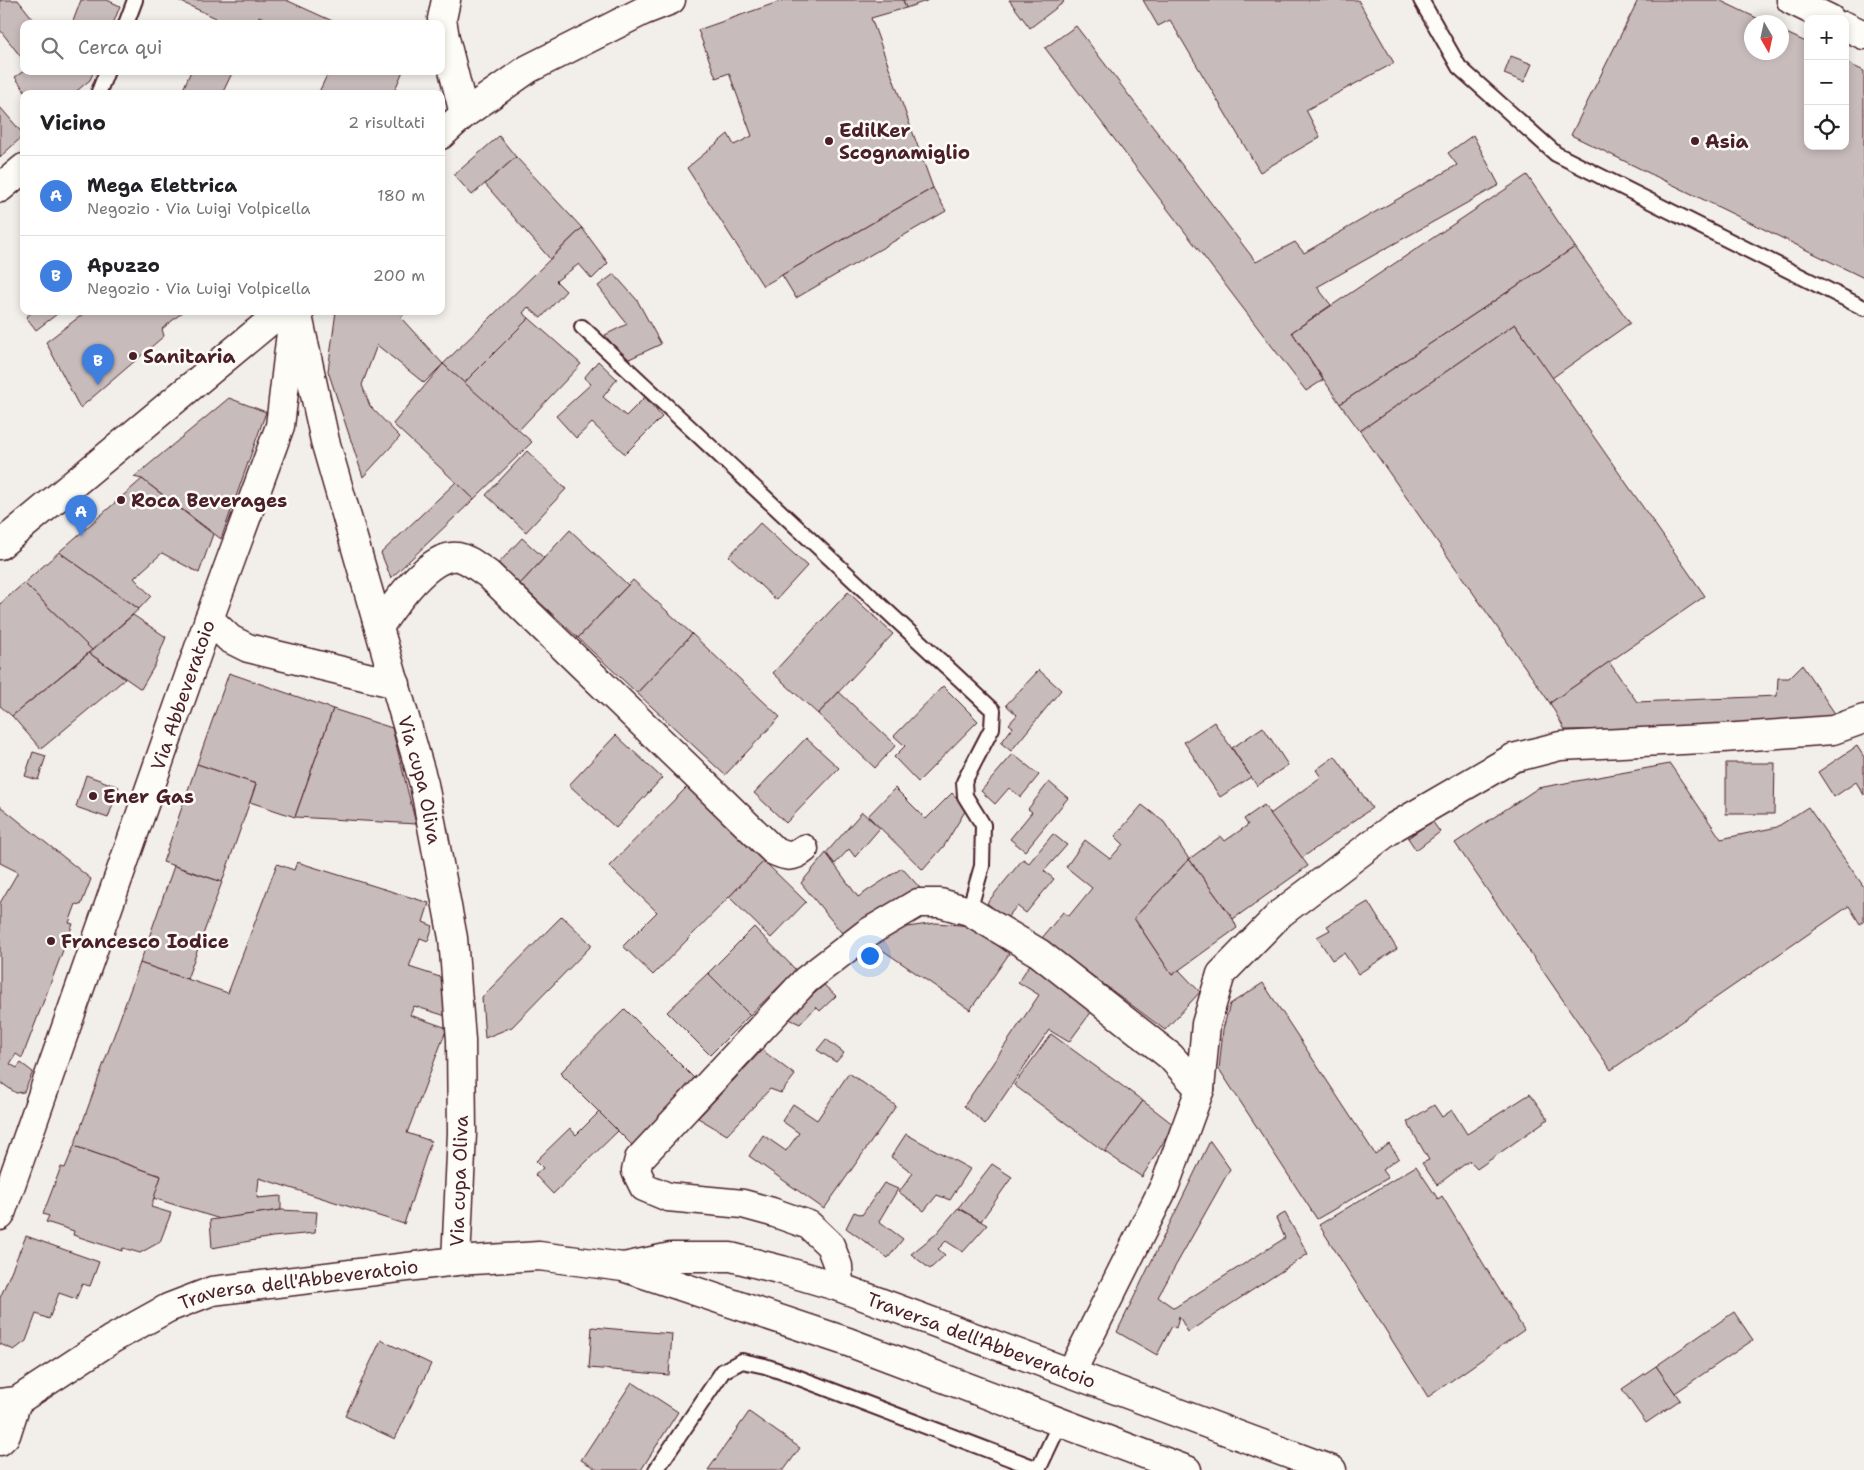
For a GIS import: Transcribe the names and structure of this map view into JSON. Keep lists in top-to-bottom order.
{
  "streets": {
    "street": ["Via Abbeveratoio", "Via cupa Oliva", "Traversa dell'Abbeveratoio"]
  },
  "crossings": [
    ["Via cupa Oliva", "Traversa dell'Abbeveratoio"]
  ],
  "places": [
    "EdilKer Scognamiglio",
    "Asia",
    "Sanitaria",
    "Roca Beverages",
    "Ener Gas",
    "Francesco Iodice"
  ],
  "north": "bottom",
  "page": {
    "map_buttons": ["+", "−"],
    "search": "Cerca qui",
    "heading": ["Vicino", "2 risultati"],
    "list": [
      {
        "mark": "A",
        "name": "Mega Elettrica",
        "note": "Negozio · Via Luigi Volpicella",
        "value": "180 m"
      },
      {
        "mark": "B",
        "name": "Apuzzo",
        "note": "Negozio · Via Luigi Volpicella",
        "value": "200 m"
      }
    ],
    "pins": ["B", "A"]
  }
}
